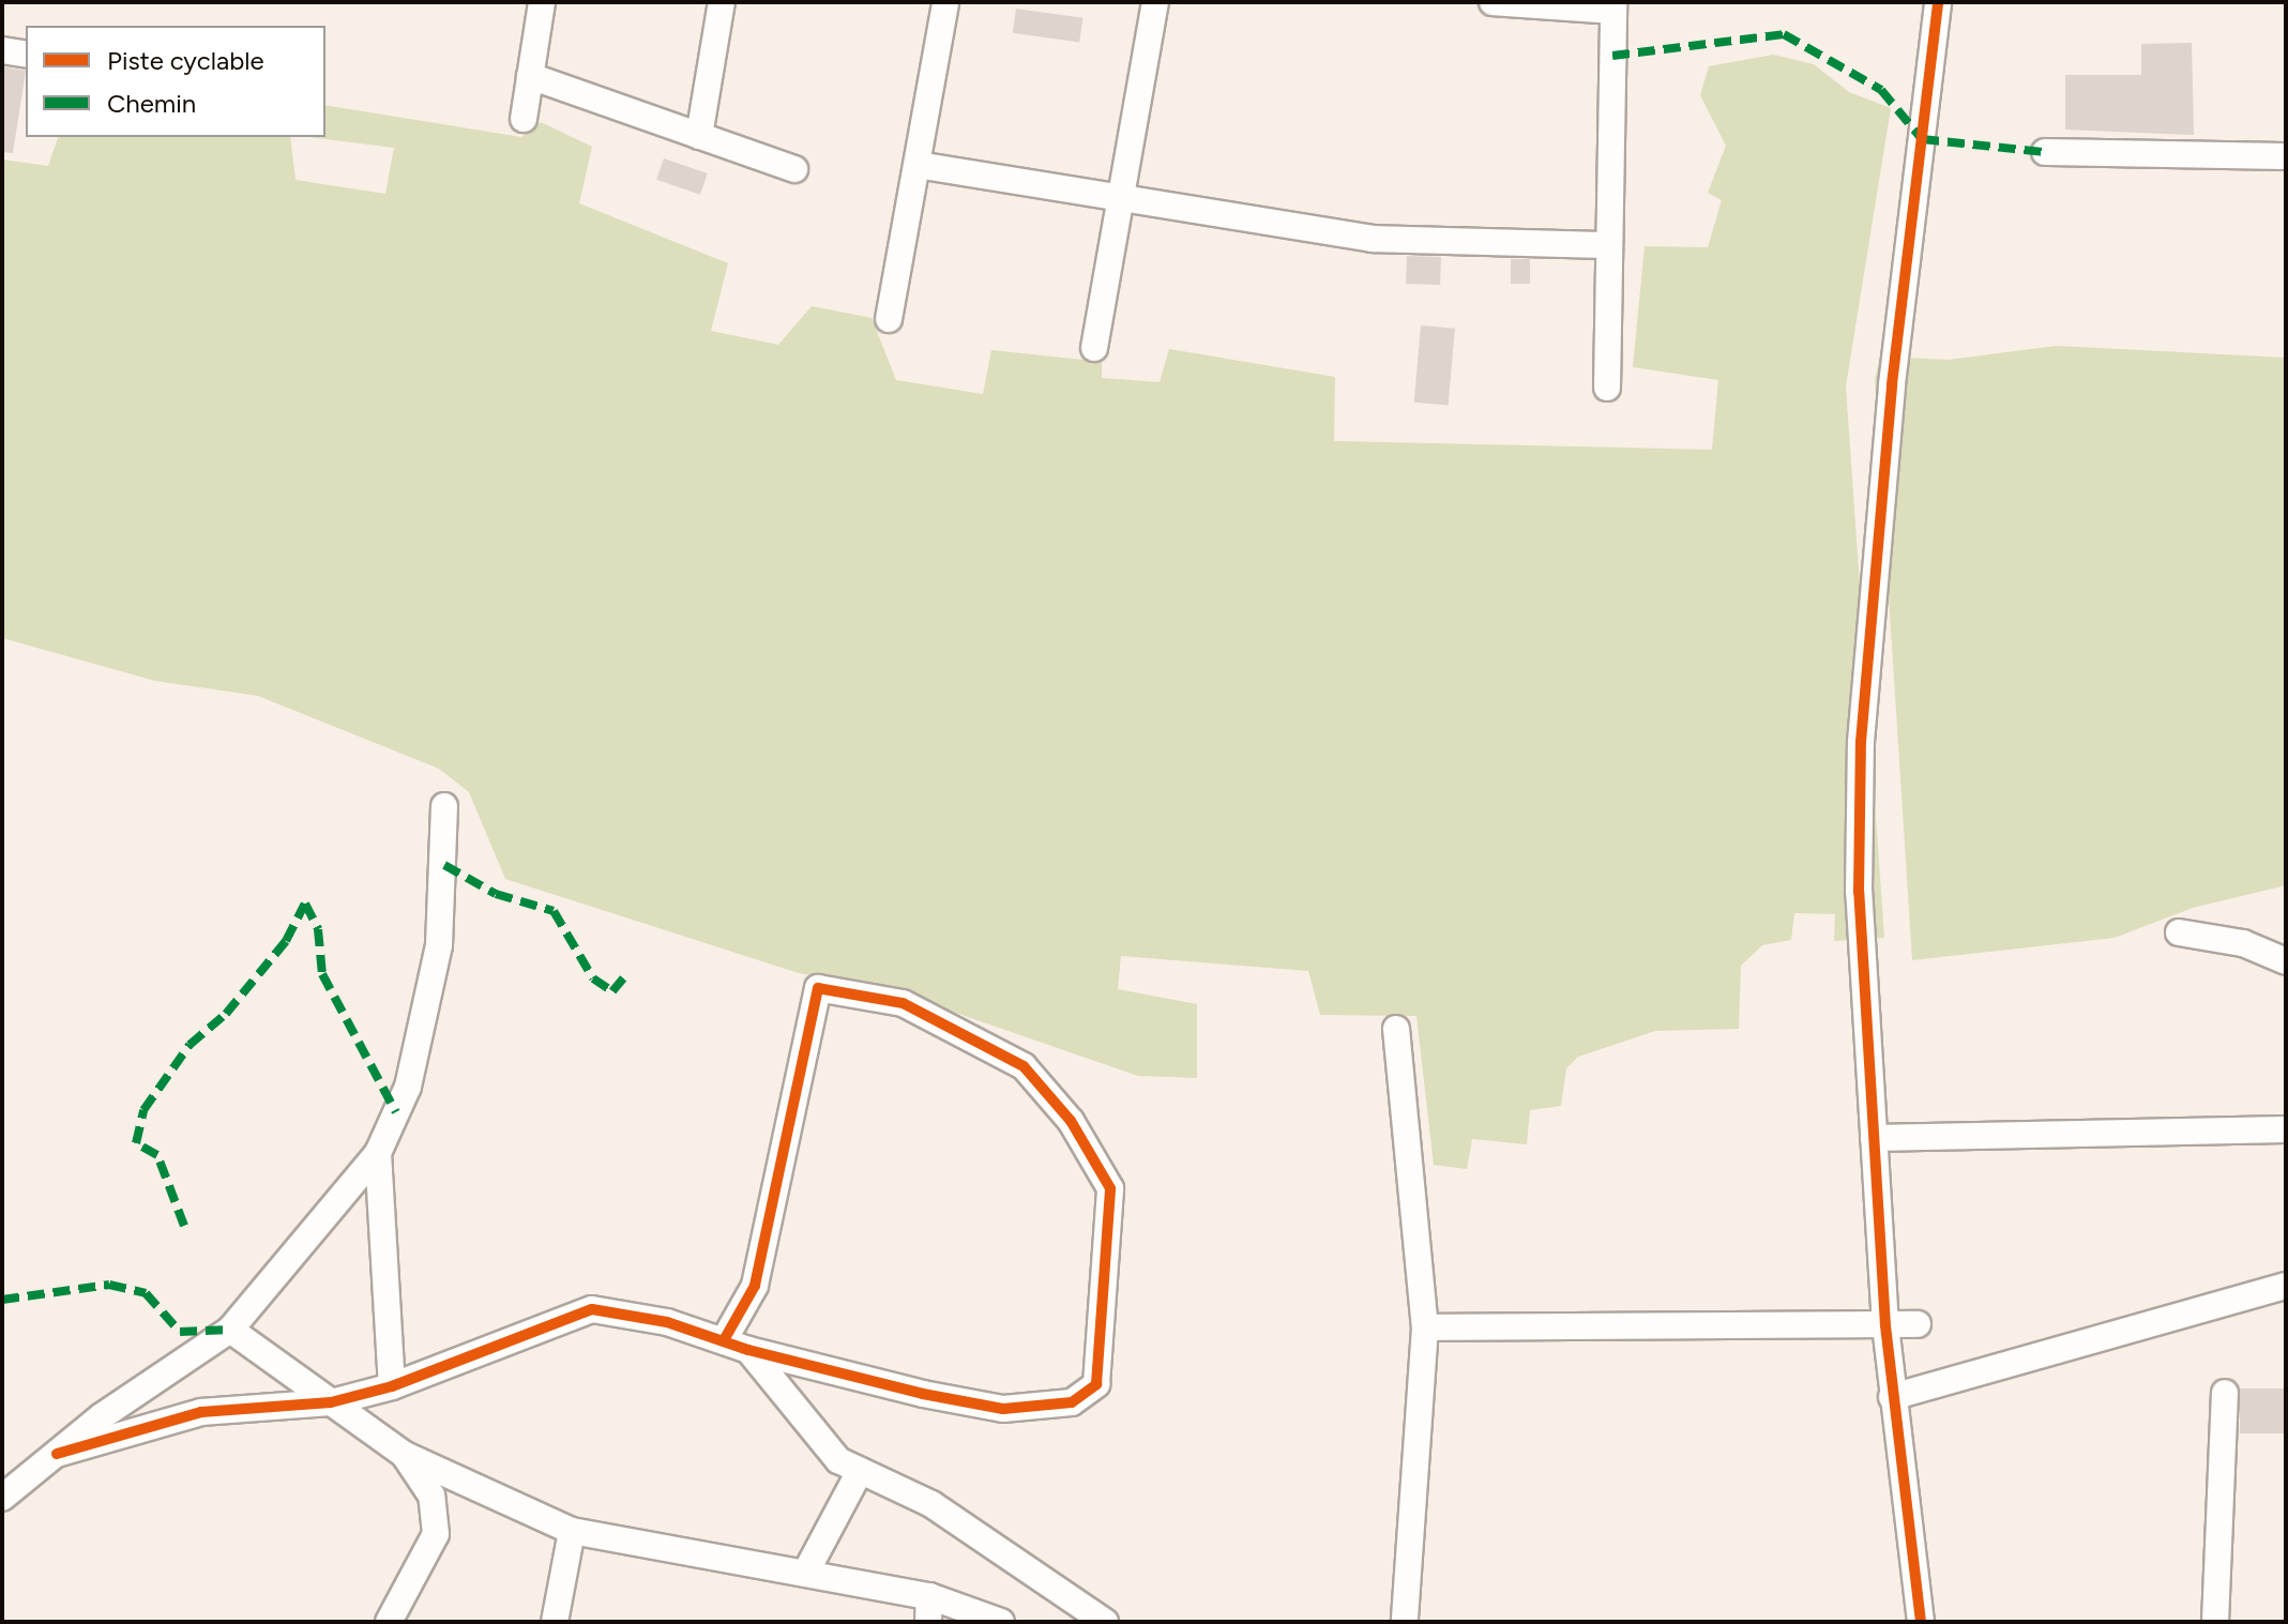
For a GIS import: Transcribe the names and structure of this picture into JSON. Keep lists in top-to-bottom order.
{
  "legend": ["Piste cyclable", "Chemin"]
}
